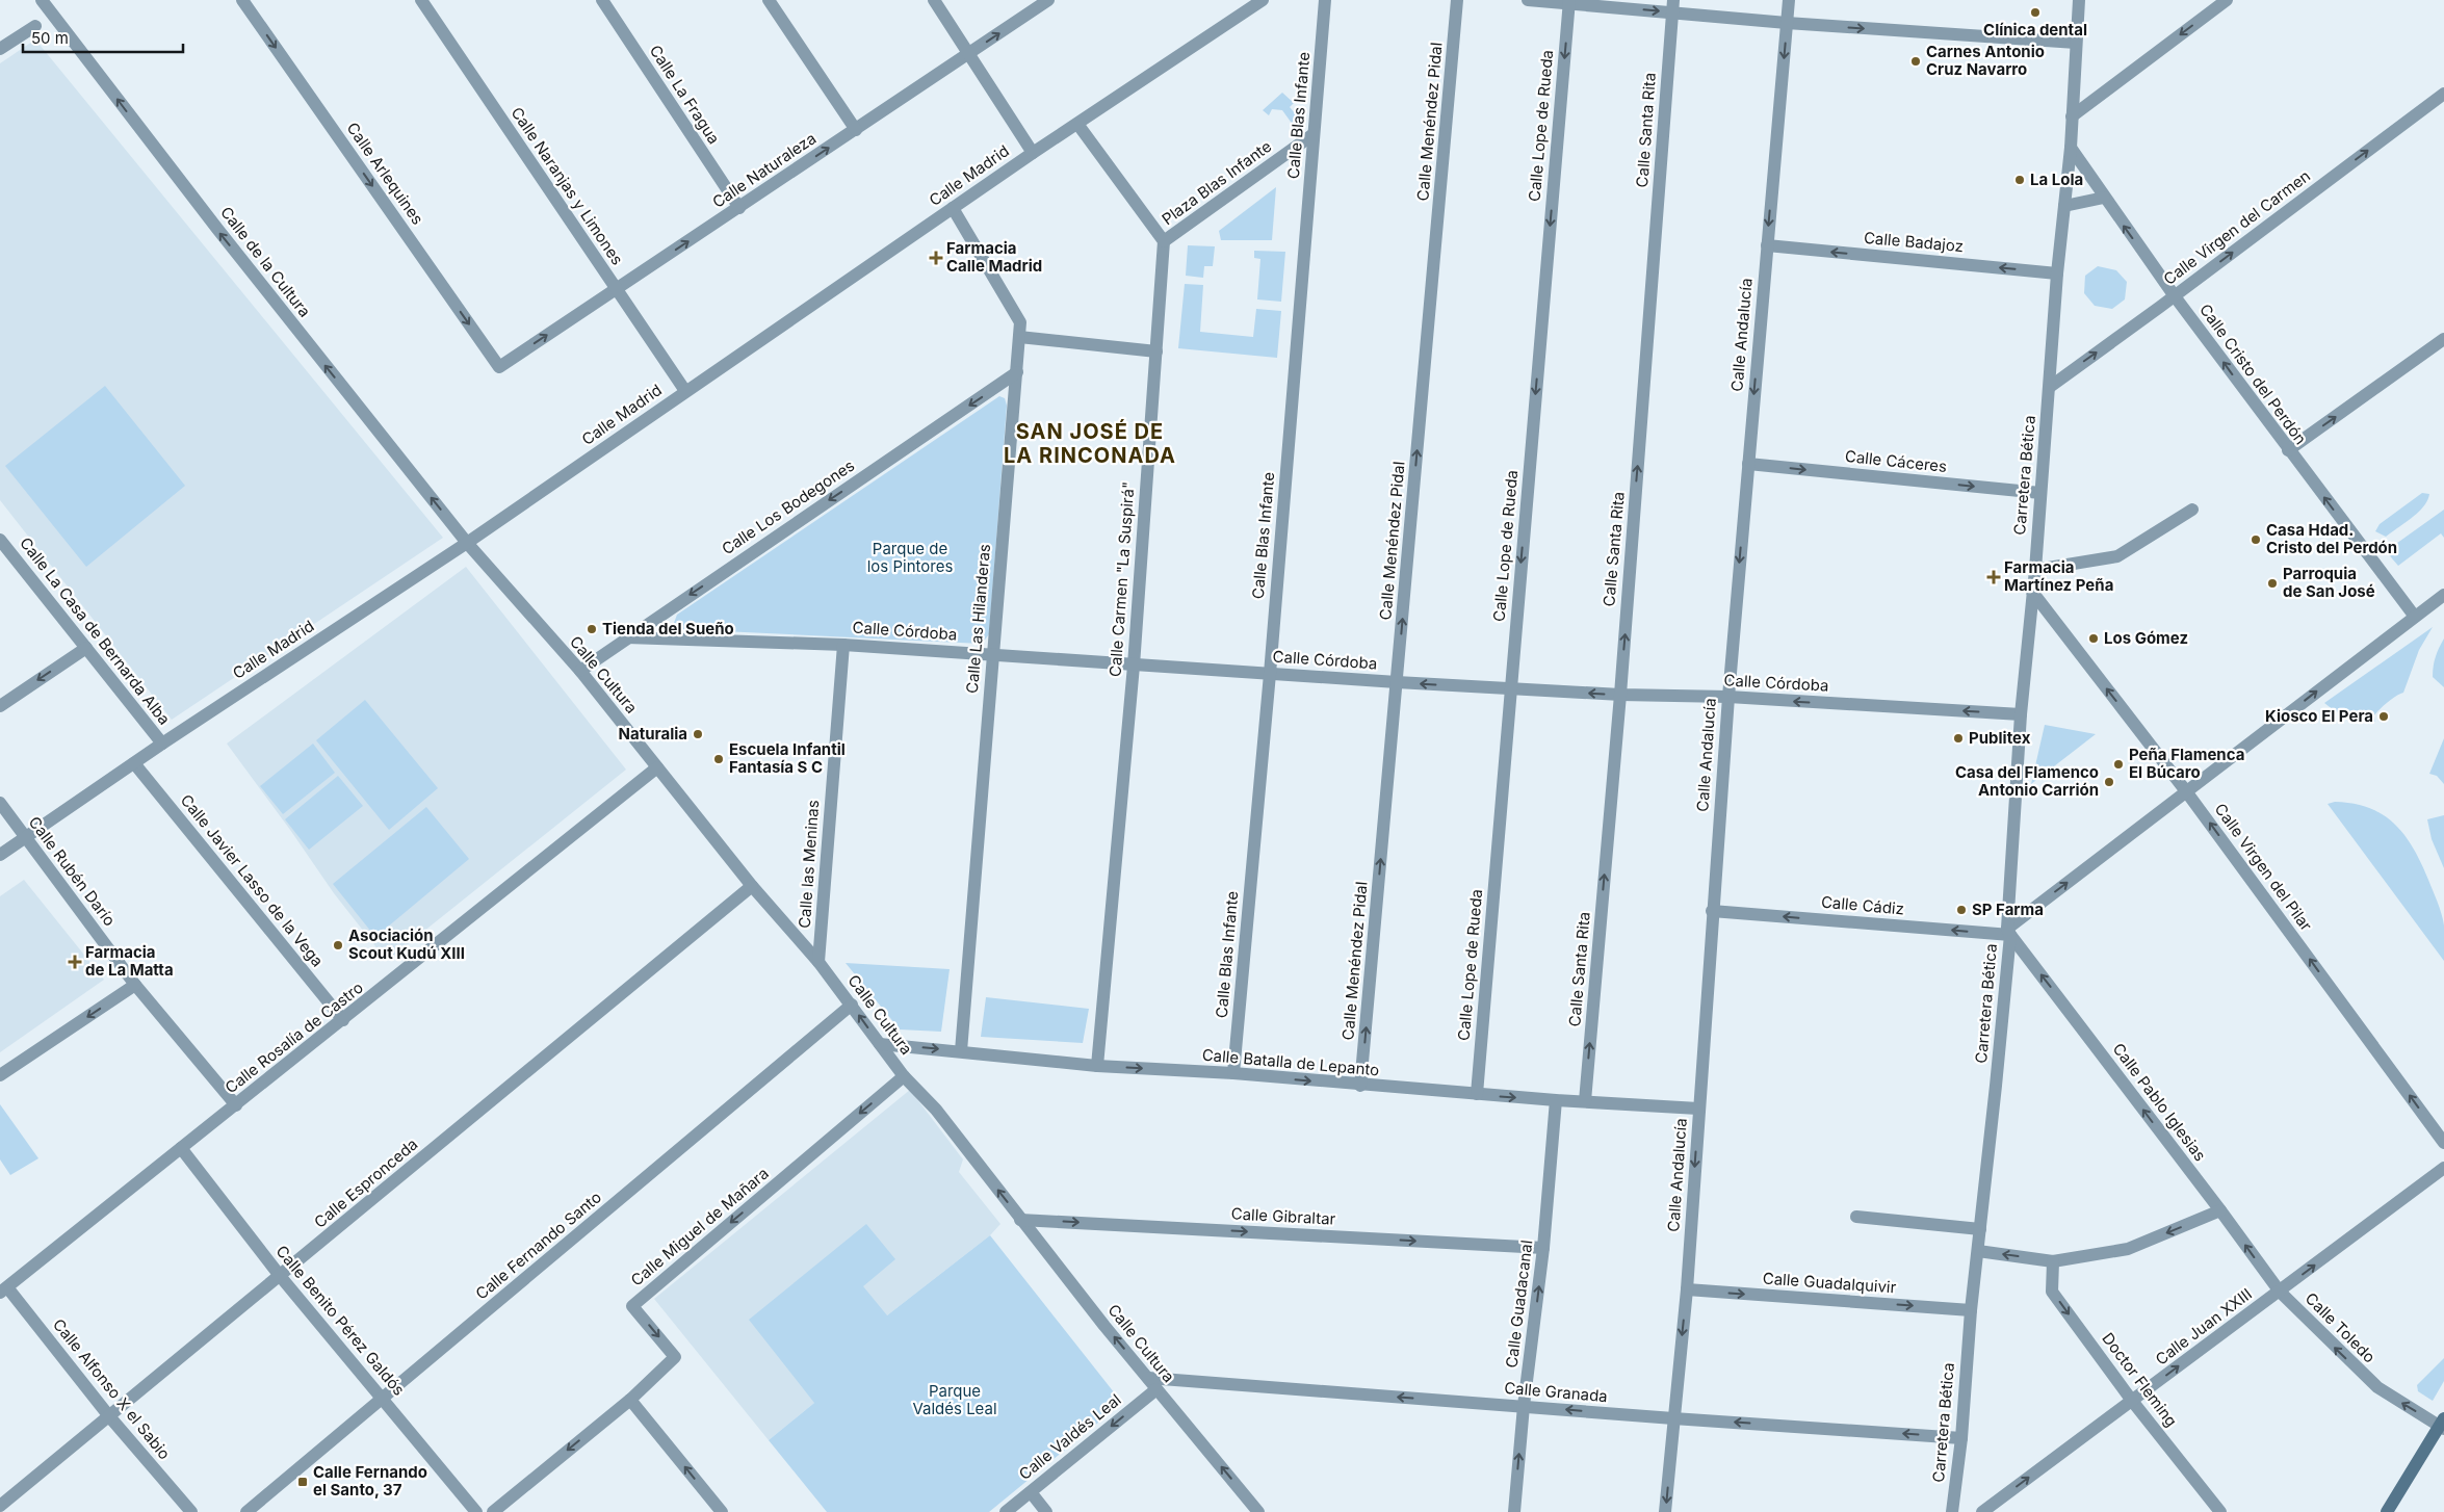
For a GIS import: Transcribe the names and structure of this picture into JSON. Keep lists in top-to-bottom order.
{
  "streets": {
    "street": [
      "Calle La Fragua",
      "Calle Blas Infante",
      "Calle Menéndez Pidal",
      "Calle Lope de Rueda",
      "Calle Santa Rita",
      "Calle Naturaleza",
      "Calle Arlequines",
      "Calle Madrid",
      "Plaza Blas Infante",
      "Calle Naranjas y Limones",
      "Calle Virgen del Carmen",
      "Calle Badajoz",
      "Calle de la Cultura",
      "Calle Andalucía",
      "Calle Cristo del Perdón",
      "Calle Cáceres",
      "Carretera Bética",
      "Calle Los Bodegones",
      "Calle Carmen \"La Suspirá\"",
      "Calle Las Hilanderas",
      "Calle La Casa de Bernarda Alba",
      "Calle Córdoba",
      "Calle Cultura",
      "Calle las Meninas",
      "Calle Virgen del Pilar",
      "Calle Rubén Darío",
      "Calle Javier Lasso de la Vega",
      "Calle Cádiz",
      "Calle Rosalía de Castro",
      "Calle Batalla de Lepanto",
      "Calle Pablo Iglesias",
      "Calle Espronceda",
      "Calle Gibraltar",
      "Calle Miguel de Mañara",
      "Calle Fernando Santo",
      "Calle Guadalquivir",
      "Calle Guadacanal",
      "Calle Benito Pérez Galdós",
      "Calle Juan XXIII",
      "Calle Toledo",
      "Doctor Fleming",
      "Calle Alfonso X el Sabio",
      "Calle Granada",
      "Calle Valdés Leal"
    ]
  },
  "crossings": [
    ["Calle La Fragua", "Calle Naturaleza"],
    ["Calle Blas Infante", "Plaza Blas Infante"],
    ["Calle Blas Infante", "Calle Córdoba"],
    ["Calle Blas Infante", "Calle Batalla de Lepanto"],
    ["Calle Menéndez Pidal", "Calle Córdoba"],
    ["Calle Menéndez Pidal", "Calle Batalla de Lepanto"],
    ["Calle Lope de Rueda", "Calle Córdoba"],
    ["Calle Lope de Rueda", "Calle Batalla de Lepanto"],
    ["Calle Santa Rita", "Calle Córdoba"],
    ["Calle Santa Rita", "Calle Batalla de Lepanto"],
    ["Calle Naturaleza", "Calle Arlequines"],
    ["Calle Naturaleza", "Calle Naranjas y Limones"],
    ["Calle Madrid", "Calle Naranjas y Limones"],
    ["Calle Madrid", "Calle de la Cultura"],
    ["Calle Madrid", "Calle Las Hilanderas"],
    ["Calle Madrid", "Calle La Casa de Bernarda Alba"],
    ["Calle Madrid", "Calle Cultura"],
    ["Calle Madrid", "Calle Rubén Darío"],
    ["Calle Madrid", "Calle Javier Lasso de la Vega"],
    ["Plaza Blas Infante", "Calle Carmen \"La Suspirá\""],
    ["Calle Virgen del Carmen", "Calle Cristo del Perdón"],
    ["Calle Virgen del Carmen", "Carretera Bética"],
    ["Calle Badajoz", "Calle Andalucía"],
    ["Calle Badajoz", "Carretera Bética"],
    ["Calle de la Cultura", "Calle Cultura"],
    ["Calle Andalucía", "Calle Cáceres"],
    ["Calle Andalucía", "Calle Córdoba"],
    ["Calle Andalucía", "Calle Cádiz"],
    ["Calle Andalucía", "Calle Batalla de Lepanto"],
    ["Calle Andalucía", "Calle Guadalquivir"],
    ["Calle Andalucía", "Calle Granada"],
    ["Calle Cristo del Perdón", "Carretera Bética"],
    ["Calle Cáceres", "Carretera Bética"],
    ["Carretera Bética", "Calle Córdoba"],
    ["Carretera Bética", "Calle Virgen del Pilar"],
    ["Carretera Bética", "Calle Cádiz"],
    ["Carretera Bética", "Calle Pablo Iglesias"],
    ["Carretera Bética", "Calle Guadalquivir"],
    ["Carretera Bética", "Calle Granada"],
    ["Calle Los Bodegones", "Calle Las Hilanderas"],
    ["Calle Los Bodegones", "Calle Córdoba"],
    ["Calle Los Bodegones", "Calle Cultura"],
    ["Calle Carmen \"La Suspirá\"", "Calle Córdoba"],
    ["Calle Carmen \"La Suspirá\"", "Calle Batalla de Lepanto"],
    ["Calle Las Hilanderas", "Calle Córdoba"],
    ["Calle Las Hilanderas", "Calle Batalla de Lepanto"],
    ["Calle Córdoba", "Calle las Meninas"],
    ["Calle Cultura", "Calle las Meninas"],
    ["Calle Cultura", "Calle Rosalía de Castro"],
    ["Calle Cultura", "Calle Batalla de Lepanto"],
    ["Calle Cultura", "Calle Espronceda"],
    ["Calle Cultura", "Calle Gibraltar"],
    ["Calle Cultura", "Calle Miguel de Mañara"],
    ["Calle Cultura", "Calle Fernando Santo"],
    ["Calle Cultura", "Calle Granada"],
    ["Calle Cultura", "Calle Valdés Leal"],
    ["Calle Rubén Darío", "Calle Rosalía de Castro"],
    ["Calle Javier Lasso de la Vega", "Calle Rosalía de Castro"],
    ["Calle Cádiz", "Calle Pablo Iglesias"],
    ["Calle Rosalía de Castro", "Calle Benito Pérez Galdós"],
    ["Calle Rosalía de Castro", "Calle Alfonso X el Sabio"],
    ["Calle Batalla de Lepanto", "Calle Guadacanal"],
    ["Calle Pablo Iglesias", "Calle Juan XXIII"],
    ["Calle Pablo Iglesias", "Calle Toledo"],
    ["Calle Espronceda", "Calle Benito Pérez Galdós"],
    ["Calle Espronceda", "Calle Alfonso X el Sabio"],
    ["Calle Gibraltar", "Calle Guadacanal"],
    ["Calle Fernando Santo", "Calle Benito Pérez Galdós"],
    ["Calle Guadacanal", "Calle Granada"],
    ["Calle Juan XXIII", "Calle Toledo"],
    ["Calle Juan XXIII", "Doctor Fleming"],
    ["Calle Granada", "Calle Valdés Leal"]
  ],
  "one_way": [
    "Calle Menéndez Pidal",
    "Calle Lope de Rueda",
    "Calle Santa Rita",
    "Calle Naturaleza",
    "Calle Arlequines",
    "Calle Virgen del Carmen",
    "Calle Badajoz",
    "Calle de la Cultura",
    "Calle Andalucía",
    "Calle Cristo del Perdón",
    "Calle Cáceres",
    "Calle Los Bodegones",
    "Calle Córdoba",
    "Calle Cultura",
    "Calle Virgen del Pilar",
    "Calle Cádiz",
    "Calle Batalla de Lepanto",
    "Calle Pablo Iglesias",
    "Calle Gibraltar",
    "Calle Miguel de Mañara",
    "Calle Guadacanal",
    "Calle Juan XXIII",
    "Calle Toledo",
    "Doctor Fleming",
    "Calle Granada",
    "Calle Valdés Leal"
  ],
  "districts": ["SAN JOSÉ DE LA RINCONADA"],
  "parks": ["Parque de los Pintores", "Parque Valdés Leal"],
  "places": {
    "other": [
      "Clínica dental",
      "Carnes Antonio Cruz Navarro",
      "La Lola",
      "Casa Hdad. Cristo del Perdón",
      "Parroquia de San José",
      "Tienda del Sueño",
      "Los Gómez",
      "Kiosco El Pera",
      "Naturalia",
      "Publitex",
      "Escuela Infantil Fantasía S C",
      "Peña Flamenca El Búcaro",
      "Casa del Flamenco Antonio Carrión",
      "SP Farma",
      "Asociación Scout Kudú XIII"
    ],
    "health": ["Farmacia Calle Madrid", "Farmacia Martínez Peña", "Farmacia de La Matta"],
    "transit": ["Calle Fernando el Santo, 37"]
  },
  "scale_bar": "50 m"
}
